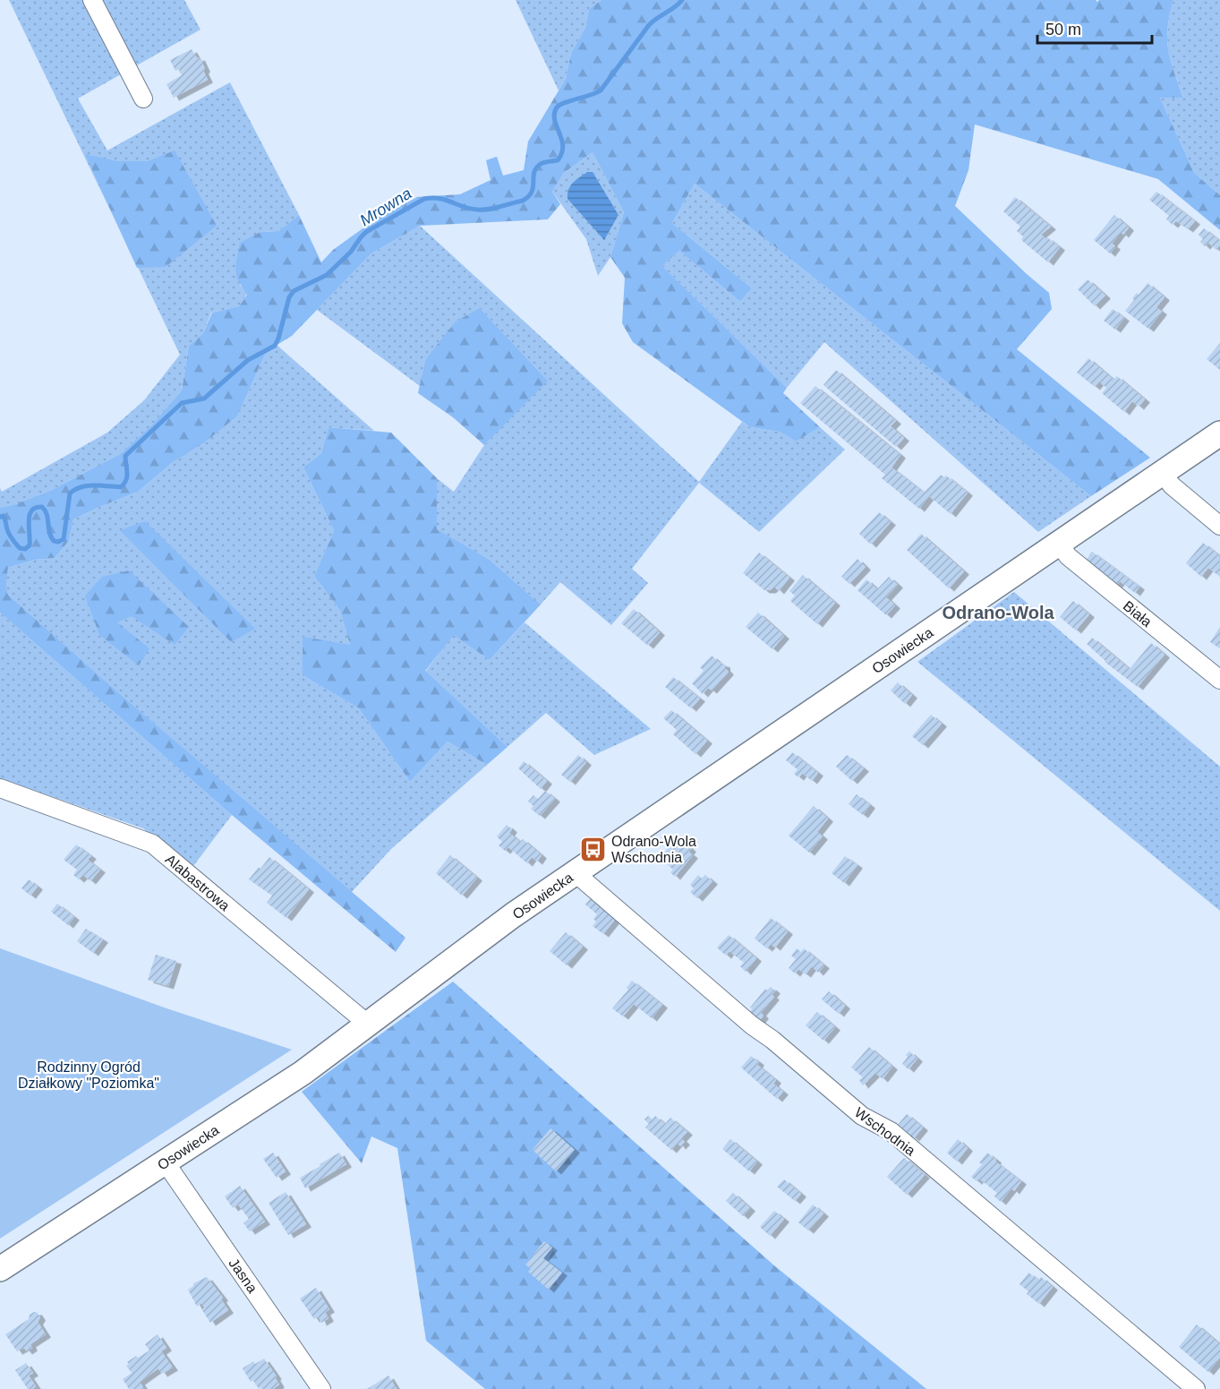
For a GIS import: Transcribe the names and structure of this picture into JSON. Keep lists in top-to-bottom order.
{
  "streets": {
    "street": [
      "Biała",
      "Osowiecka",
      "Alabastrowa",
      "Wschodnia",
      "Jasna"
    ]
  },
  "crossings": [
    ["Biała", "Osowiecka"],
    ["Osowiecka", "Alabastrowa"],
    ["Osowiecka", "Wschodnia"],
    ["Osowiecka", "Jasna"]
  ],
  "districts": ["Odrano-Wola"],
  "water": ["Mrowna"],
  "parks": ["Rodzinny Ogród Działkowy \"Poziomka\""],
  "places": {
    "bus stop": ["Odrano-Wola Wschodnia"]
  },
  "scale_bar": "50 m"
}
